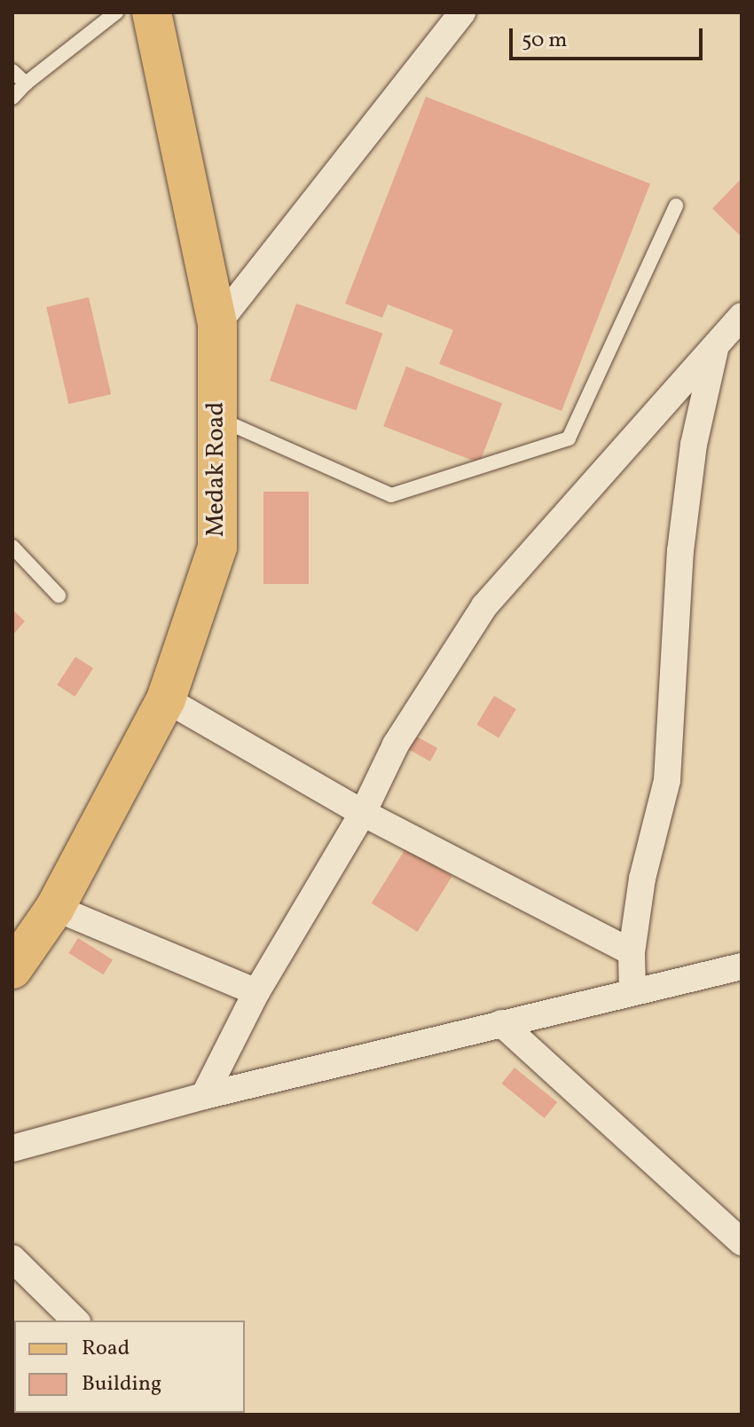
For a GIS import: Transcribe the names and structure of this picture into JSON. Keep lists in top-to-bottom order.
{
  "streets": {
    "main road": ["Medak Road"]
  },
  "legend": ["Road", "Building"],
  "scale_bar": "50 m"
}
